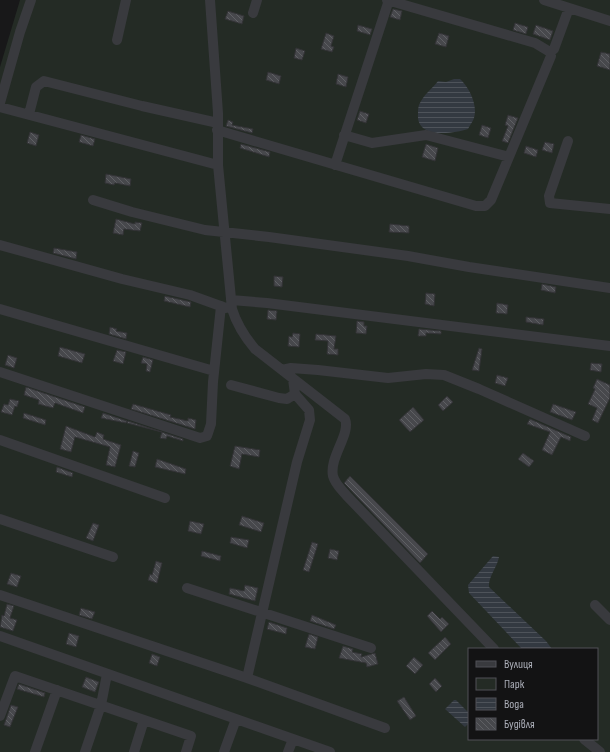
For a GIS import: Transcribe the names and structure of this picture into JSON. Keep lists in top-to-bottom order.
{
  "legend": [
    "Вулиця",
    "Парк",
    "Вода",
    "Будівля"
  ]
}
